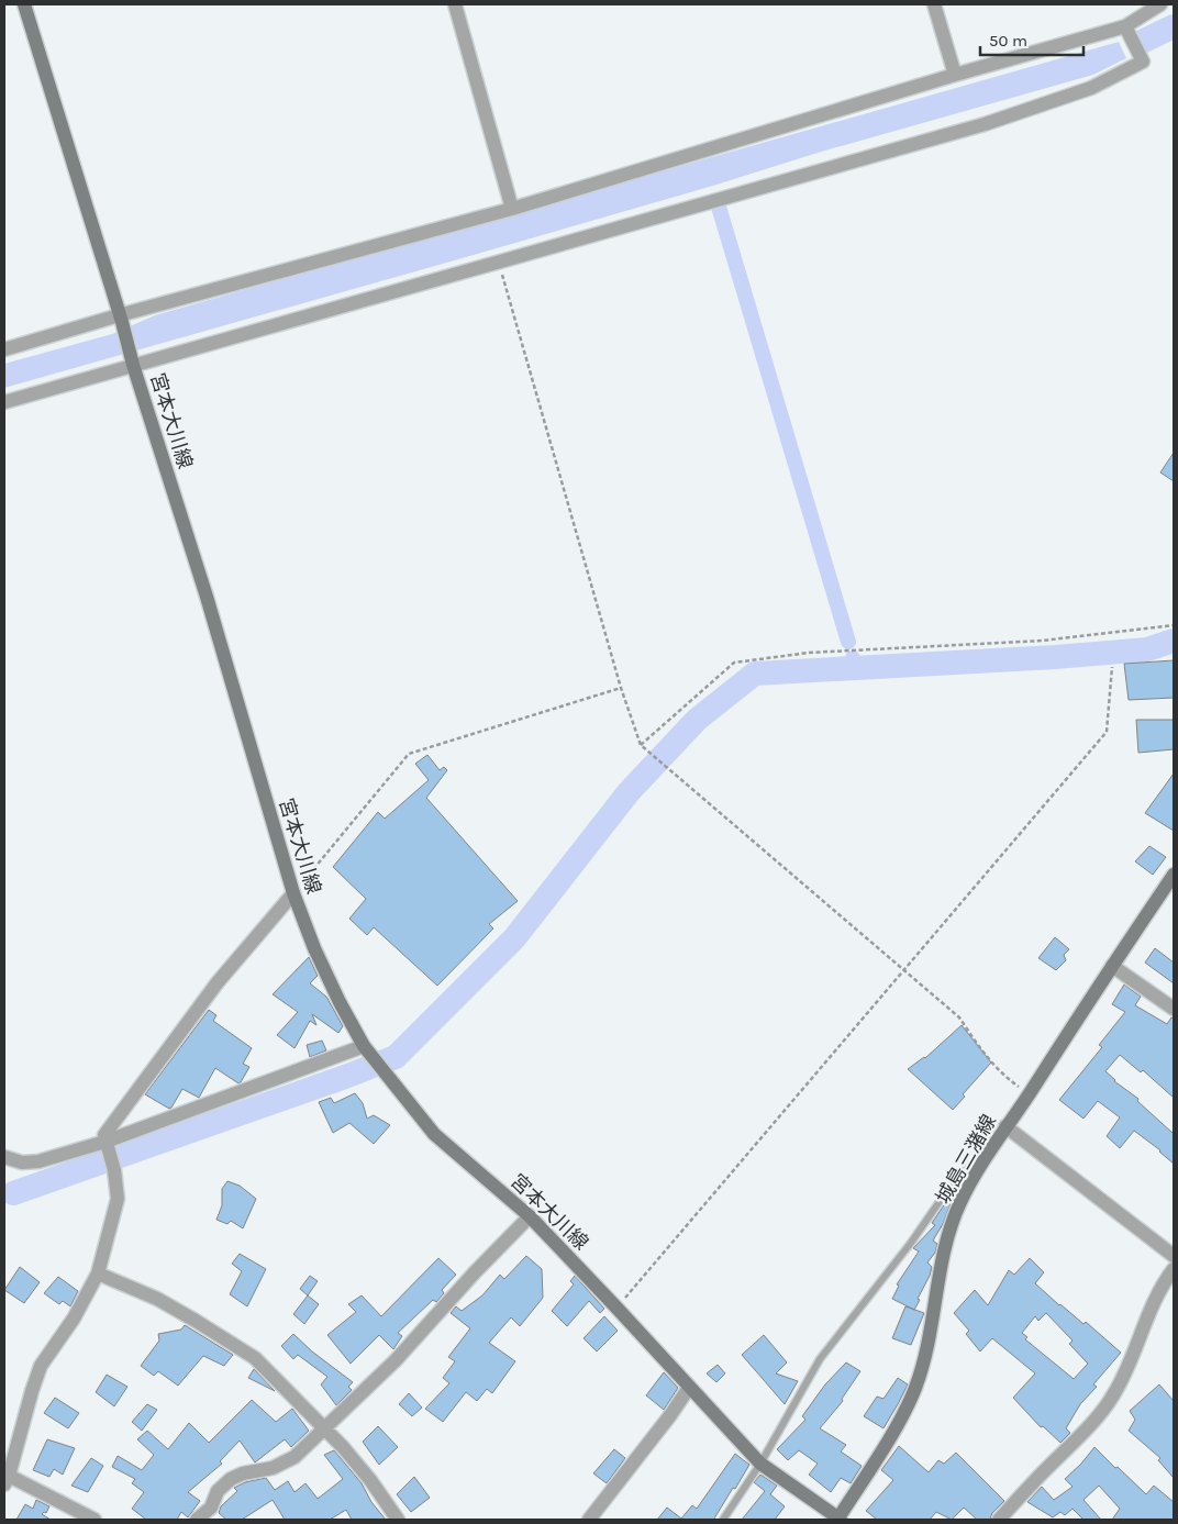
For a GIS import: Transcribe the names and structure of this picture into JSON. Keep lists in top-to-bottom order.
{
  "streets": {
    "main road": ["宮本大川線", "城島三潴線"]
  },
  "crossings": [
    ["宮本大川線", "城島三潴線"]
  ],
  "scale_bar": "50 m"
}
